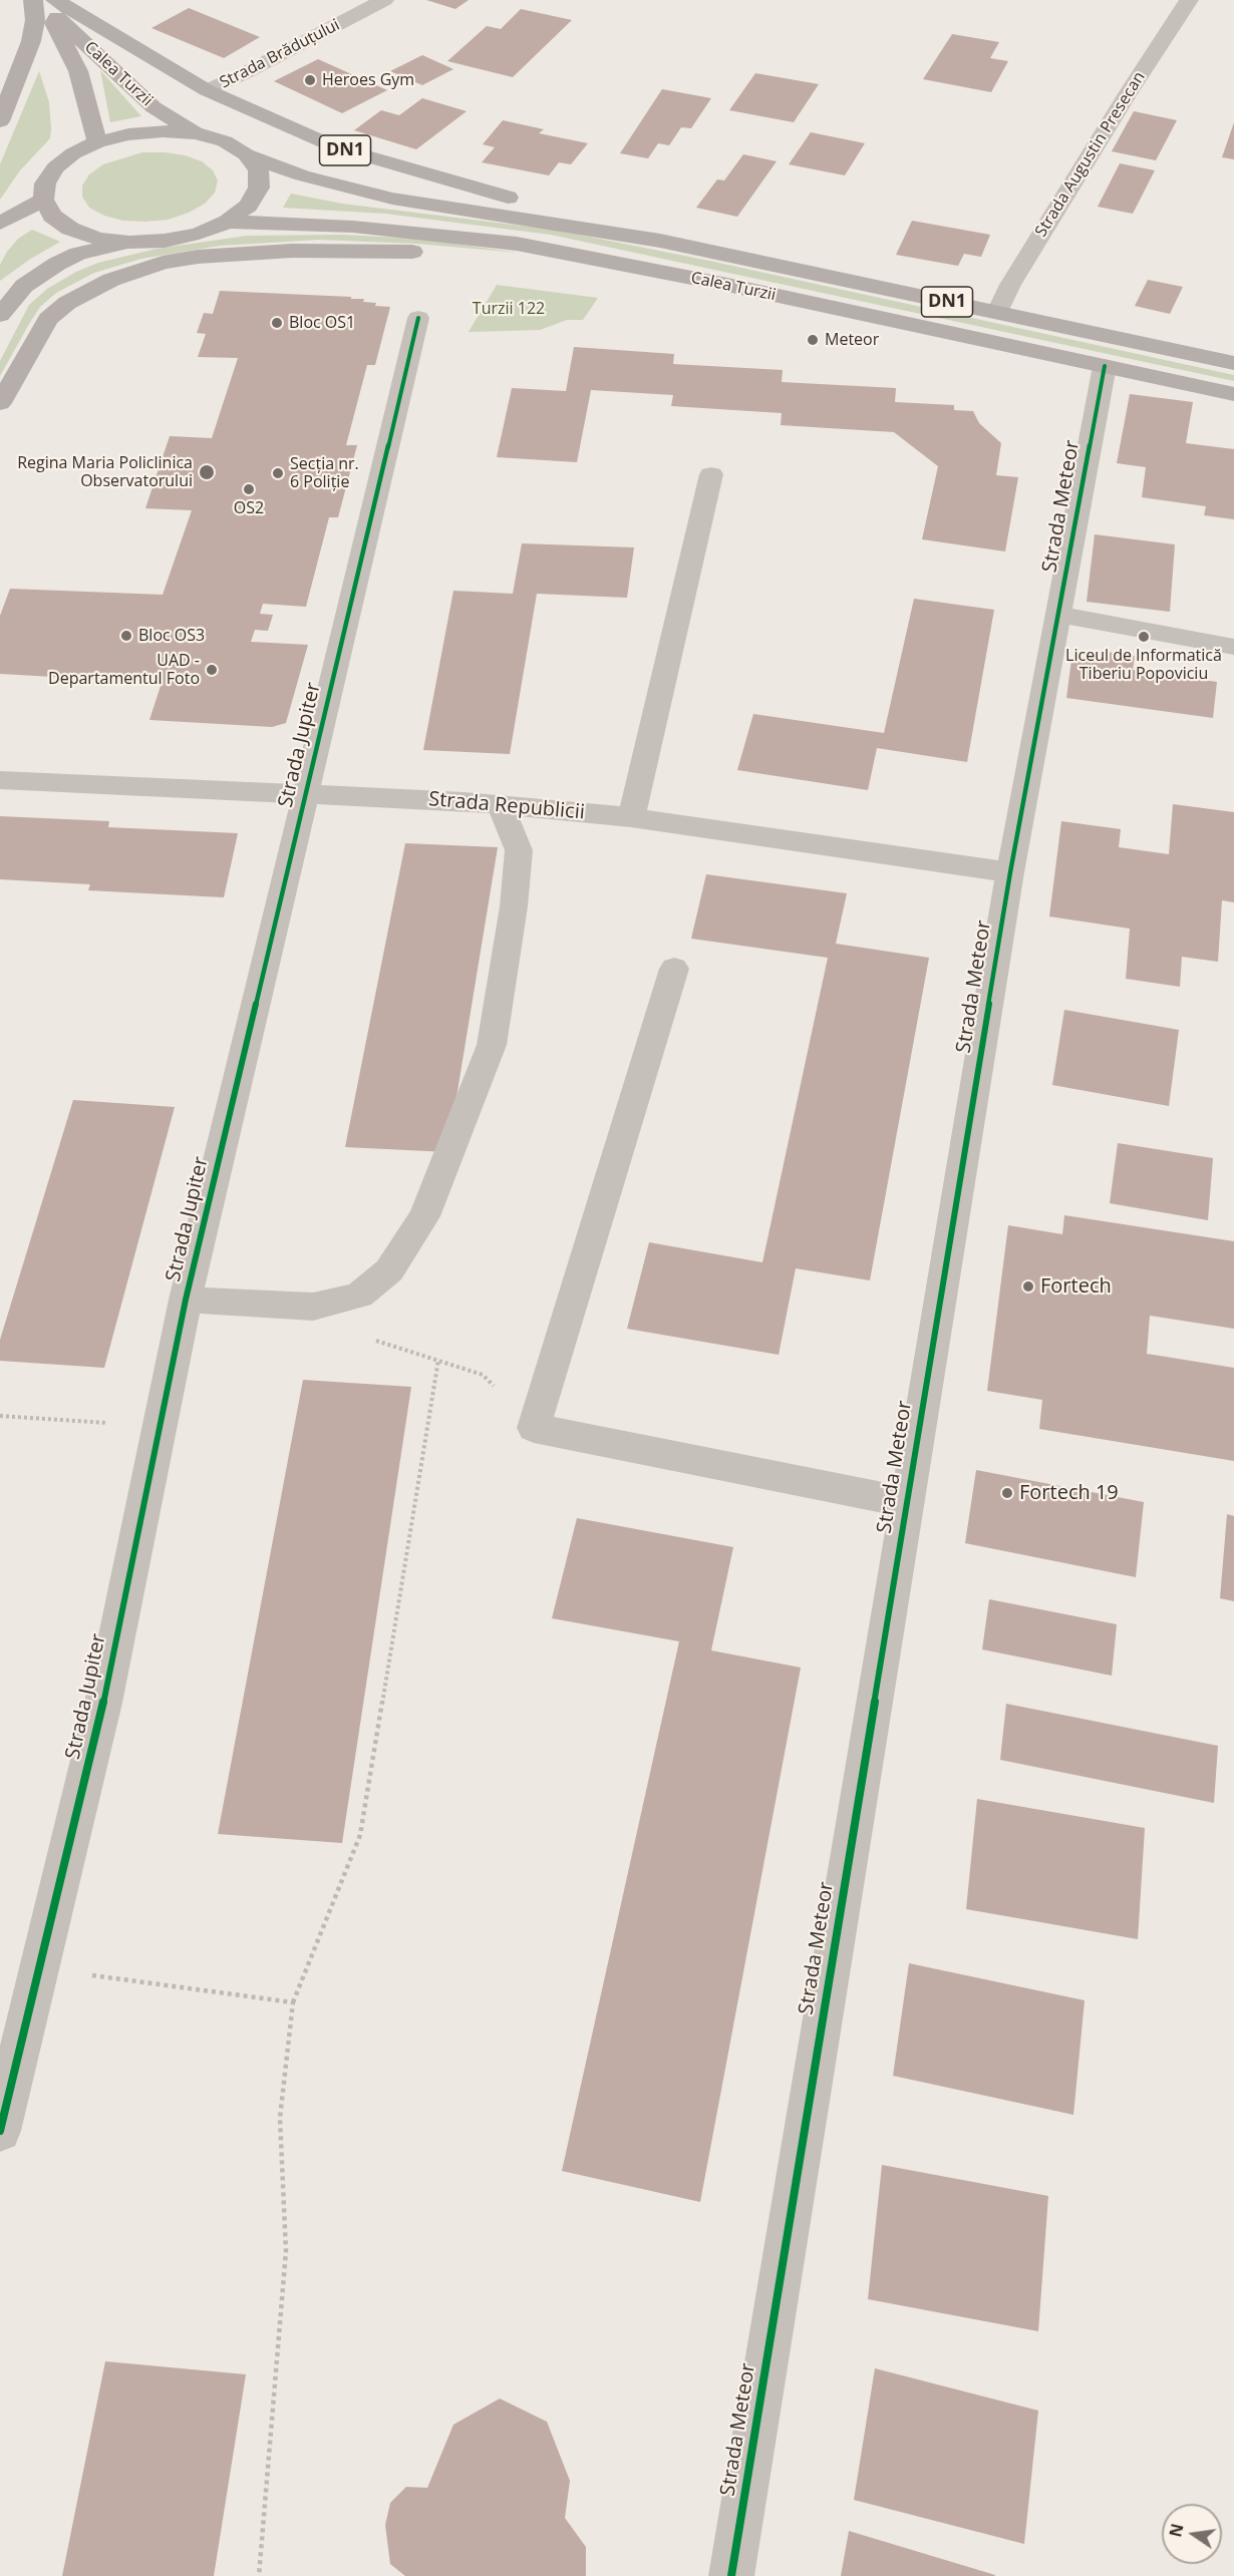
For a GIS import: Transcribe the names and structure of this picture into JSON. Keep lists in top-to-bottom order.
{
  "streets": {
    "main road": ["Calea Turzii", "DN1"],
    "street": [
      "Strada Brăduțului",
      "Strada Augustin Presecan",
      "Strada Meteor",
      "Strada Jupiter",
      "Strada Republicii"
    ]
  },
  "crossings": [
    ["Strada Brăduțului", "DN1"],
    ["Calea Turzii", "DN1"],
    ["Calea Turzii", "Strada Augustin Presecan"],
    ["Calea Turzii", "Strada Meteor"],
    ["Strada Meteor", "Strada Republicii"],
    ["Strada Jupiter", "Strada Republicii"]
  ],
  "parks": ["Turzii 122"],
  "places": [
    "Heroes Gym",
    "Bloc OS1",
    "Meteor",
    "Regina Maria Policlinica Observatorului",
    "Secția nr. 6 Poliție",
    "OS2",
    "Bloc OS3",
    "Liceul de Informatică Tiberiu Popoviciu",
    "UAD - Departamentul Foto",
    "Fortech",
    "Fortech 19"
  ],
  "north": "left"
}
